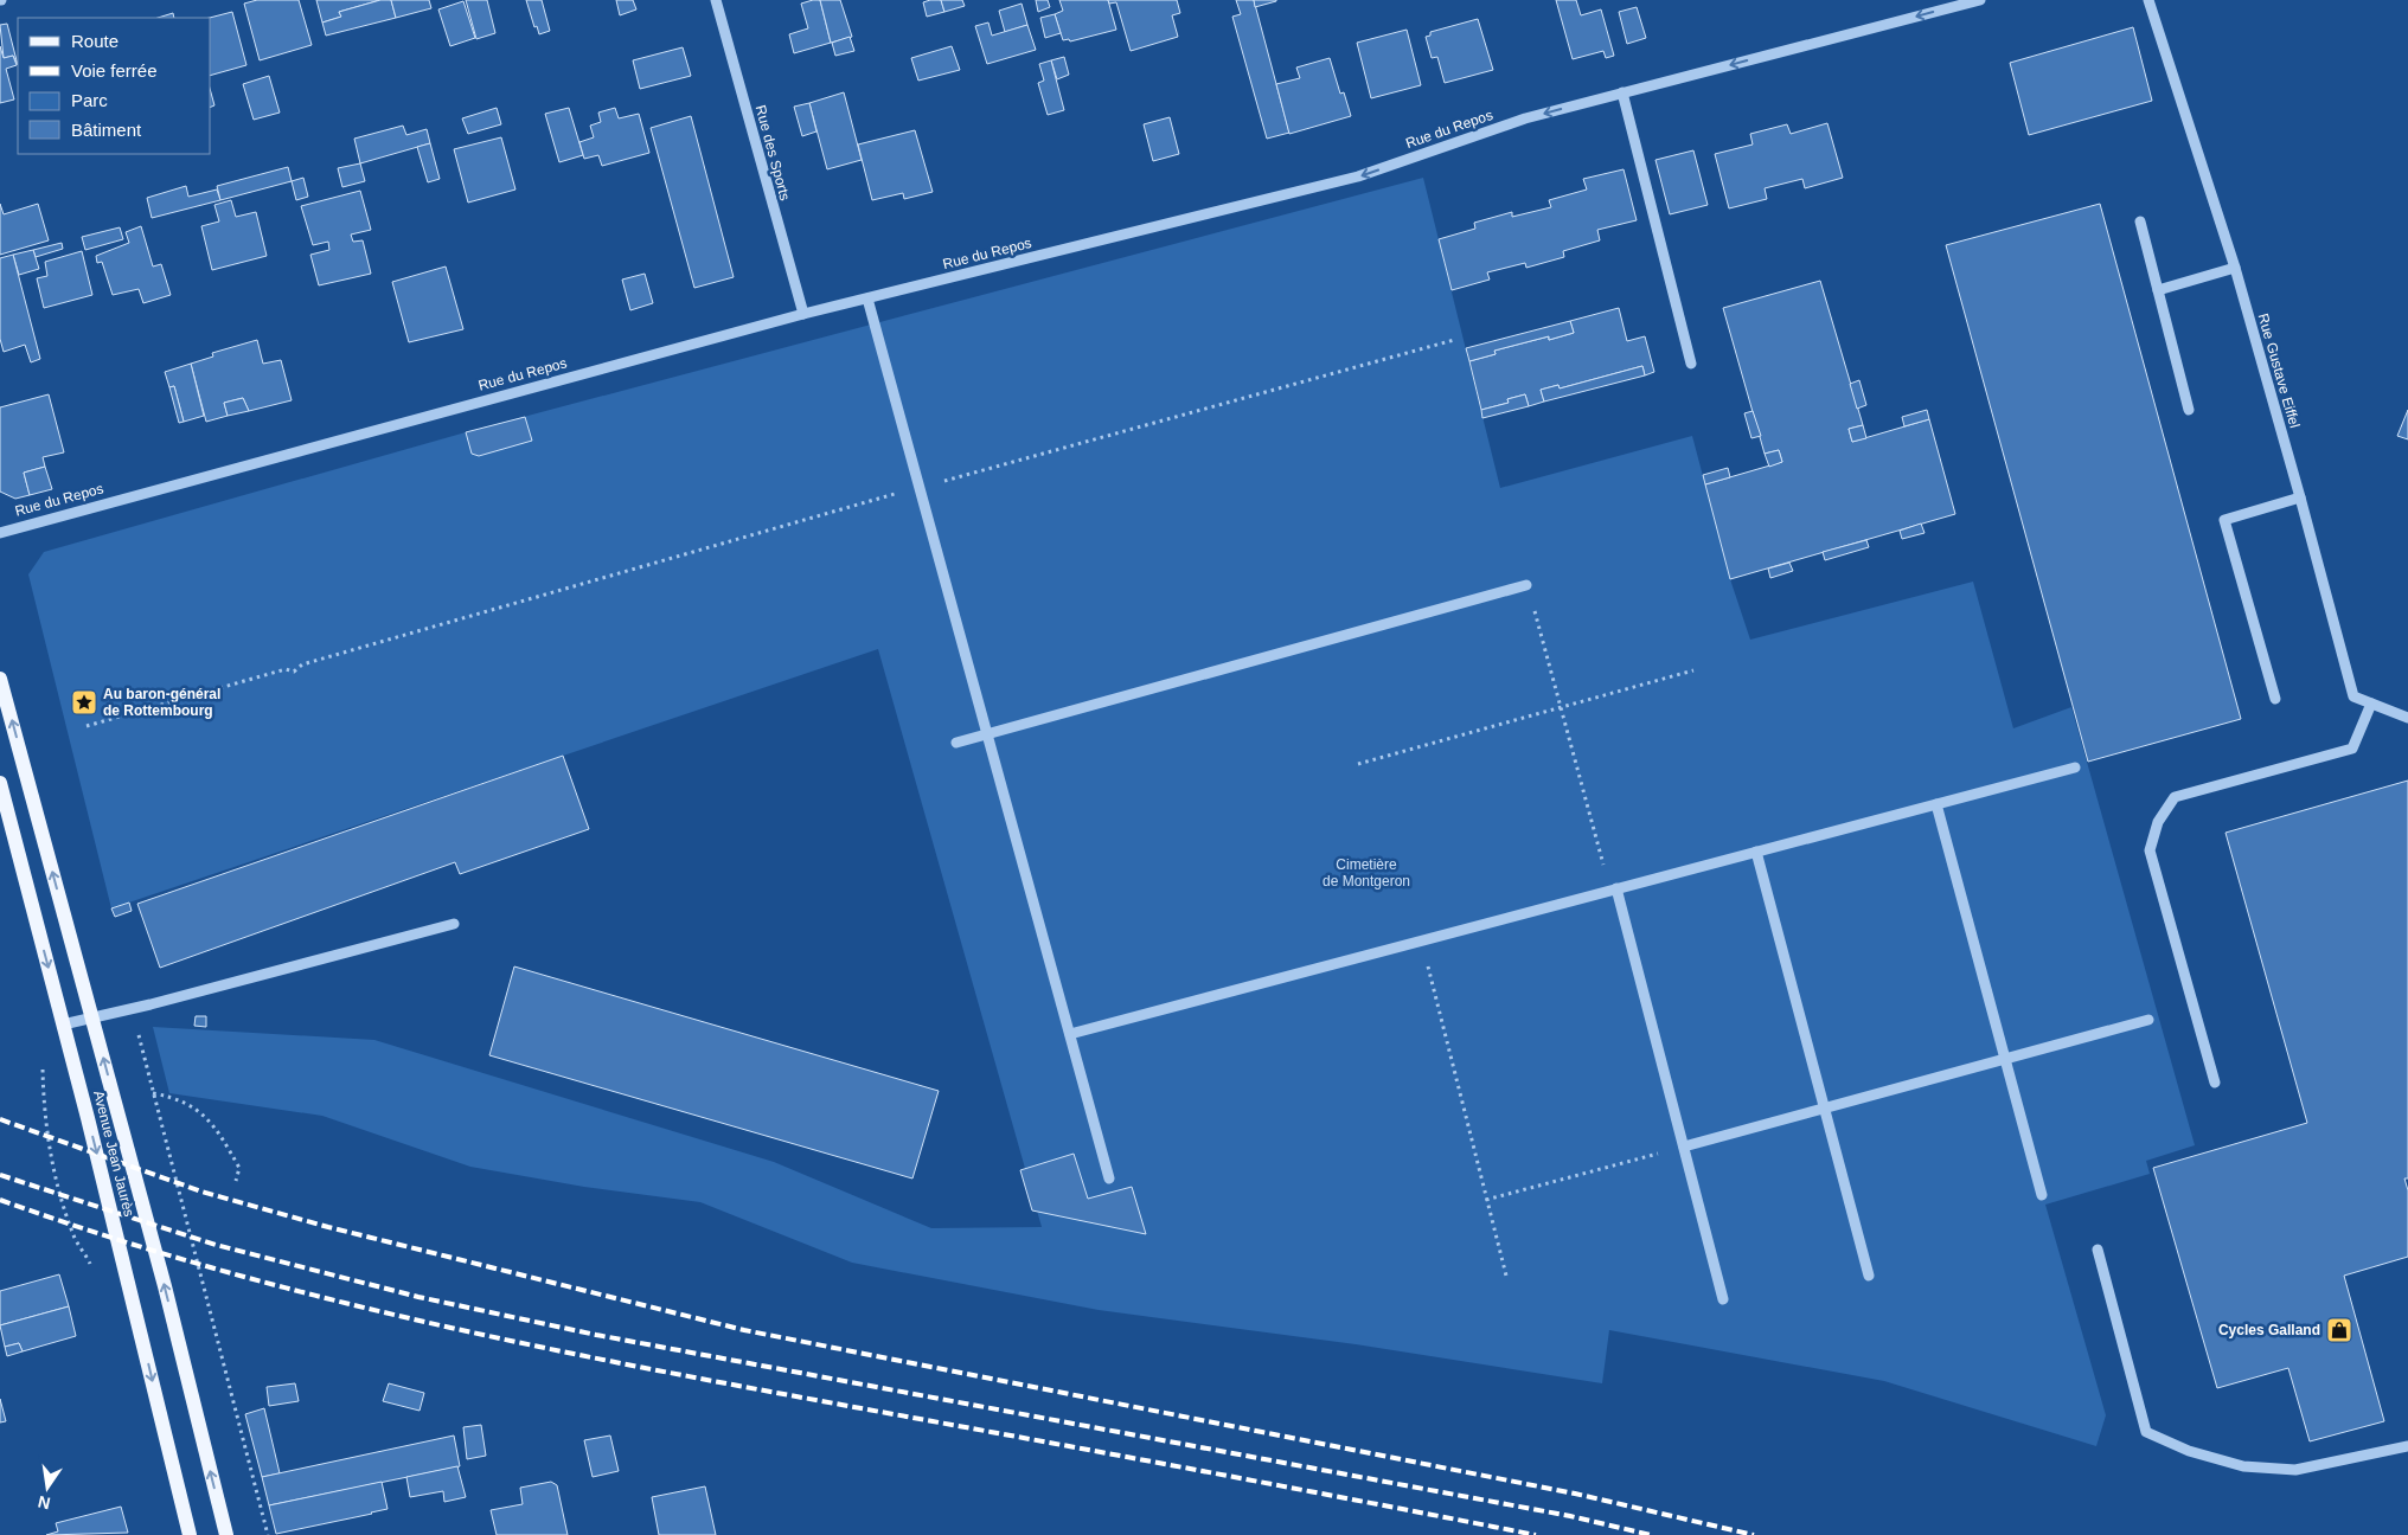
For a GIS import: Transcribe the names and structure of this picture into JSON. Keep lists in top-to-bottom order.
{
  "streets": {
    "main road": ["Avenue Jean Jaurès"],
    "street": ["Rue du Repos", "Rue des Sports", "Rue Gustave Eiffel"]
  },
  "crossings": [
    ["Rue du Repos", "Rue des Sports"]
  ],
  "one_way": ["Rue du Repos"],
  "parks": ["Cimetière de Montgeron"],
  "places": {
    "place": ["Au baron-général de Rottembourg"],
    "shop": ["Cycles Galland"]
  },
  "legend": [
    "Route",
    "Voie ferrée",
    "Parc",
    "Bâtiment"
  ],
  "north": "bottom"
}
